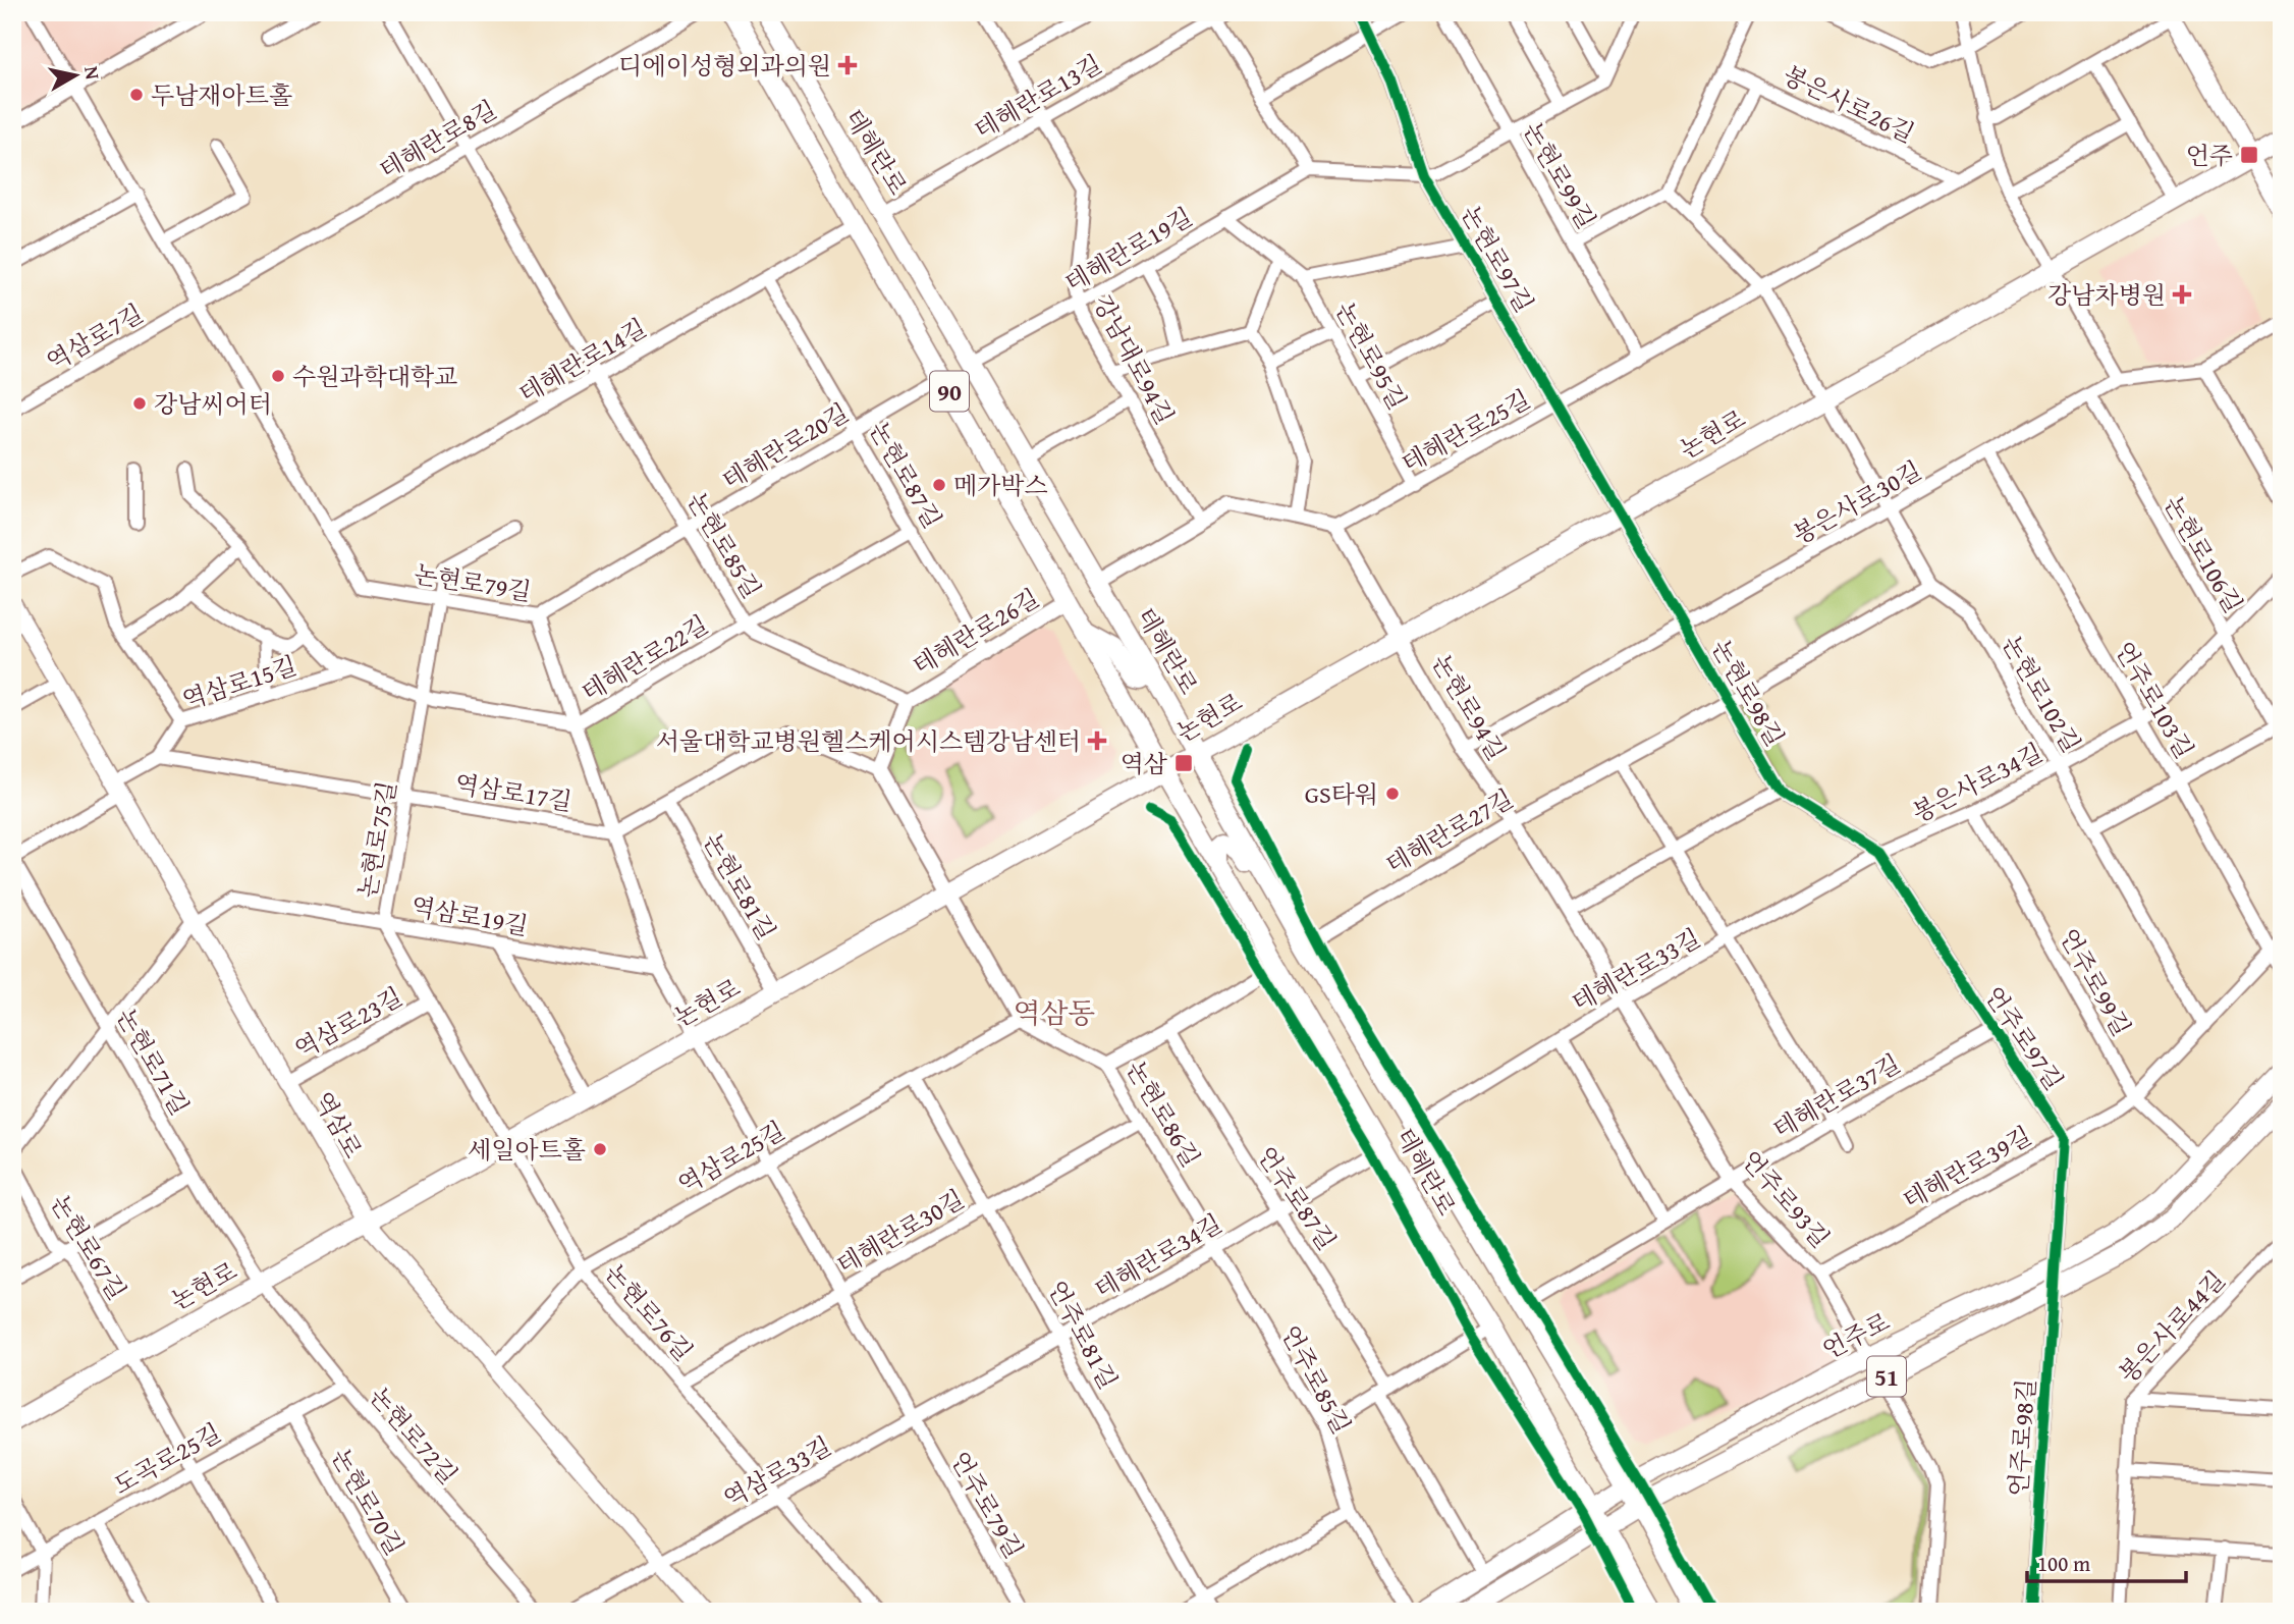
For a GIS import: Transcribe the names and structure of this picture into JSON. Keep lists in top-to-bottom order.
{
  "streets": {
    "main road": [
      "테헤란로",
      "90",
      "논현로",
      "역삼로",
      "언주로",
      "51"
    ],
    "street": [
      "테헤란로13길",
      "봉은사로26길",
      "테헤란로8길",
      "논현로99길",
      "테헤란로19길",
      "논현로97길",
      "역삼로7길",
      "논현로95길",
      "강남대로94길",
      "테헤란로14길",
      "테헤란로25길",
      "테헤란로20길",
      "논현로87길",
      "봉은사로30길",
      "논현로85길",
      "논현로106길",
      "논현로79길",
      "테헤란로26길",
      "테헤란로22길",
      "역삼로15길",
      "논현로98길",
      "논현로102길",
      "언주로103길",
      "논현로94길",
      "봉은사로34길",
      "역삼로17길",
      "테헤란로27길",
      "논현로75길",
      "논현로81길",
      "역삼로19길",
      "테헤란로33길",
      "언주로99길",
      "역삼로23길",
      "언주로97길",
      "논현로71길",
      "테헤란로37길",
      "논현로86길",
      "역삼로25길",
      "테헤란로39길",
      "언주로87길",
      "언주로93길",
      "테헤란로30길",
      "논현로67길",
      "테헤란로34길",
      "논현로76길",
      "봉은사로44길",
      "언주로81길",
      "언주로85길",
      "논현로72길",
      "언주로98길",
      "도곡로25길",
      "역삼로33길",
      "논현로70길",
      "언주로79길"
    ]
  },
  "crossings": [
    ["테헤란로13길", "테헤란로"],
    ["테헤란로13길", "강남대로94길"],
    ["테헤란로8길", "역삼로7길"],
    ["테헤란로8길", "논현로85길"],
    ["테헤란로8길", "논현로79길"],
    ["테헤란로", "테헤란로19길"],
    ["테헤란로", "테헤란로14길"],
    ["테헤란로", "논현로"],
    ["테헤란로", "테헤란로20길"],
    ["테헤란로", "테헤란로26길"],
    ["테헤란로", "테헤란로27길"],
    ["테헤란로", "테헤란로33길"],
    ["테헤란로", "테헤란로37길"],
    ["테헤란로", "테헤란로34길"],
    ["테헤란로", "언주로"],
    ["논현로99길", "테헤란로25길"],
    ["테헤란로19길", "논현로95길"],
    ["테헤란로19길", "강남대로94길"],
    ["논현로97길", "논현로95길"],
    ["논현로97길", "테헤란로25길"],
    ["논현로97길", "논현로"],
    ["논현로97길", "논현로98길"],
    ["역삼로7길", "논현로79길"],
    ["논현로95길", "테헤란로25길"],
    ["테헤란로14길", "논현로87길"],
    ["테헤란로14길", "논현로85길"],
    ["테헤란로14길", "논현로79길"],
    ["테헤란로25길", "논현로102길"],
    ["테헤란로25길", "논현로94길"],
    ["논현로", "논현로79길"],
    ["논현로", "논현로98길"],
    ["논현로", "논현로102길"],
    ["논현로", "논현로94길"],
    ["논현로", "논현로75길"],
    ["논현로", "논현로81길"],
    ["논현로", "논현로71길"],
    ["논현로", "역삼로"],
    ["논현로", "논현로67길"],
    ["논현로", "논현로76길"],
    ["논현로", "논현로72길"],
    ["테헤란로20길", "논현로87길"],
    ["테헤란로20길", "논현로85길"],
    ["테헤란로20길", "논현로79길"],
    ["논현로87길", "테헤란로26길"],
    ["논현로87길", "테헤란로22길"],
    ["봉은사로30길", "논현로106길"],
    ["봉은사로30길", "논현로98길"],
    ["봉은사로30길", "논현로102길"],
    ["봉은사로30길", "언주로103길"],
    ["봉은사로30길", "논현로94길"],
    ["논현로85길", "테헤란로26길"],
    ["논현로85길", "테헤란로22길"],
    ["논현로106길", "봉은사로34길"],
    ["논현로79길", "테헤란로22길"],
    ["논현로79길", "역삼로17길"],
    ["논현로79길", "논현로75길"],
    ["논현로79길", "역삼로19길"],
    ["논현로79길", "역삼로25길"],
    ["논현로79길", "테헤란로30길"],
    ["논현로79길", "언주로79길"],
    ["테헤란로22길", "역삼로15길"],
    ["테헤란로22길", "논현로75길"],
    ["역삼로15길", "역삼로17길"],
    ["논현로98길", "봉은사로34길"],
    ["논현로98길", "테헤란로27길"],
    ["논현로98길", "테헤란로33길"],
    ["논현로98길", "언주로97길"],
    ["논현로102길", "봉은사로34길"],
    ["논현로102길", "테헤란로27길"],
    ["논현로102길", "테헤란로39길"],
    ["언주로103길", "봉은사로34길"],
    ["언주로103길", "테헤란로39길"],
    ["논현로94길", "테헤란로27길"],
    ["논현로94길", "테헤란로33길"],
    ["논현로94길", "언주로93길"],
    ["봉은사로34길", "테헤란로33길"],
    ["봉은사로34길", "언주로99길"],
    ["봉은사로34길", "언주로97길"],
    ["역삼로17길", "논현로75길"],
    ["논현로75길", "역삼로19길"],
    ["논현로75길", "역삼로23길"],
    ["논현로75길", "논현로76길"],
    ["역삼로19길", "역삼로"],
    ["테헤란로33길", "언주로97길"],
    ["테헤란로33길", "언주로93길"],
    ["언주로99길", "테헤란로39길"],
    ["언주로99길", "언주로"],
    ["역삼로23길", "역삼로"],
    ["언주로97길", "테헤란로37길"],
    ["언주로97길", "테헤란로39길"],
    ["논현로71길", "논현로72길"],
    ["테헤란로37길", "언주로93길"],
    ["논현로86길", "역삼로25길"],
    ["논현로86길", "테헤란로30길"],
    ["논현로86길", "테헤란로34길"],
    ["논현로86길", "언주로85길"],
    ["역삼로", "역삼로25길"],
    ["역삼로", "역삼로33길"],
    ["역삼로25길", "논현로76길"],
    ["역삼로25길", "언주로81길"],
    ["테헤란로39길", "언주로93길"],
    ["언주로87길", "테헤란로34길"],
    ["언주로87길", "언주로"],
    ["언주로93길", "언주로"],
    ["테헤란로30길", "논현로76길"],
    ["테헤란로30길", "언주로81길"],
    ["테헤란로30길", "언주로79길"],
    ["논현로67길", "도곡로25길"],
    ["테헤란로34길", "언주로81길"],
    ["테헤란로34길", "언주로85길"],
    ["테헤란로34길", "역삼로33길"],
    ["테헤란로34길", "언주로79길"],
    ["논현로76길", "역삼로33길"],
    ["언주로", "언주로98길"],
    ["논현로72길", "도곡로25길"],
    ["도곡로25길", "논현로70길"],
    ["역삼로33길", "언주로79길"]
  ],
  "districts": ["역삼동"],
  "places": {
    "health": ["디에이성형외과의원", "강남차병원", "서울대학교병원헬스케어시스템강남센터"],
    "other": [
      "두남재아트홀",
      "수원과학대학교",
      "강남씨어터",
      "메가박스",
      "GS타워",
      "세일아트홀"
    ],
    "transit": ["언주", "역삼"]
  },
  "scale_bar": "100 m",
  "north": "right"
}
